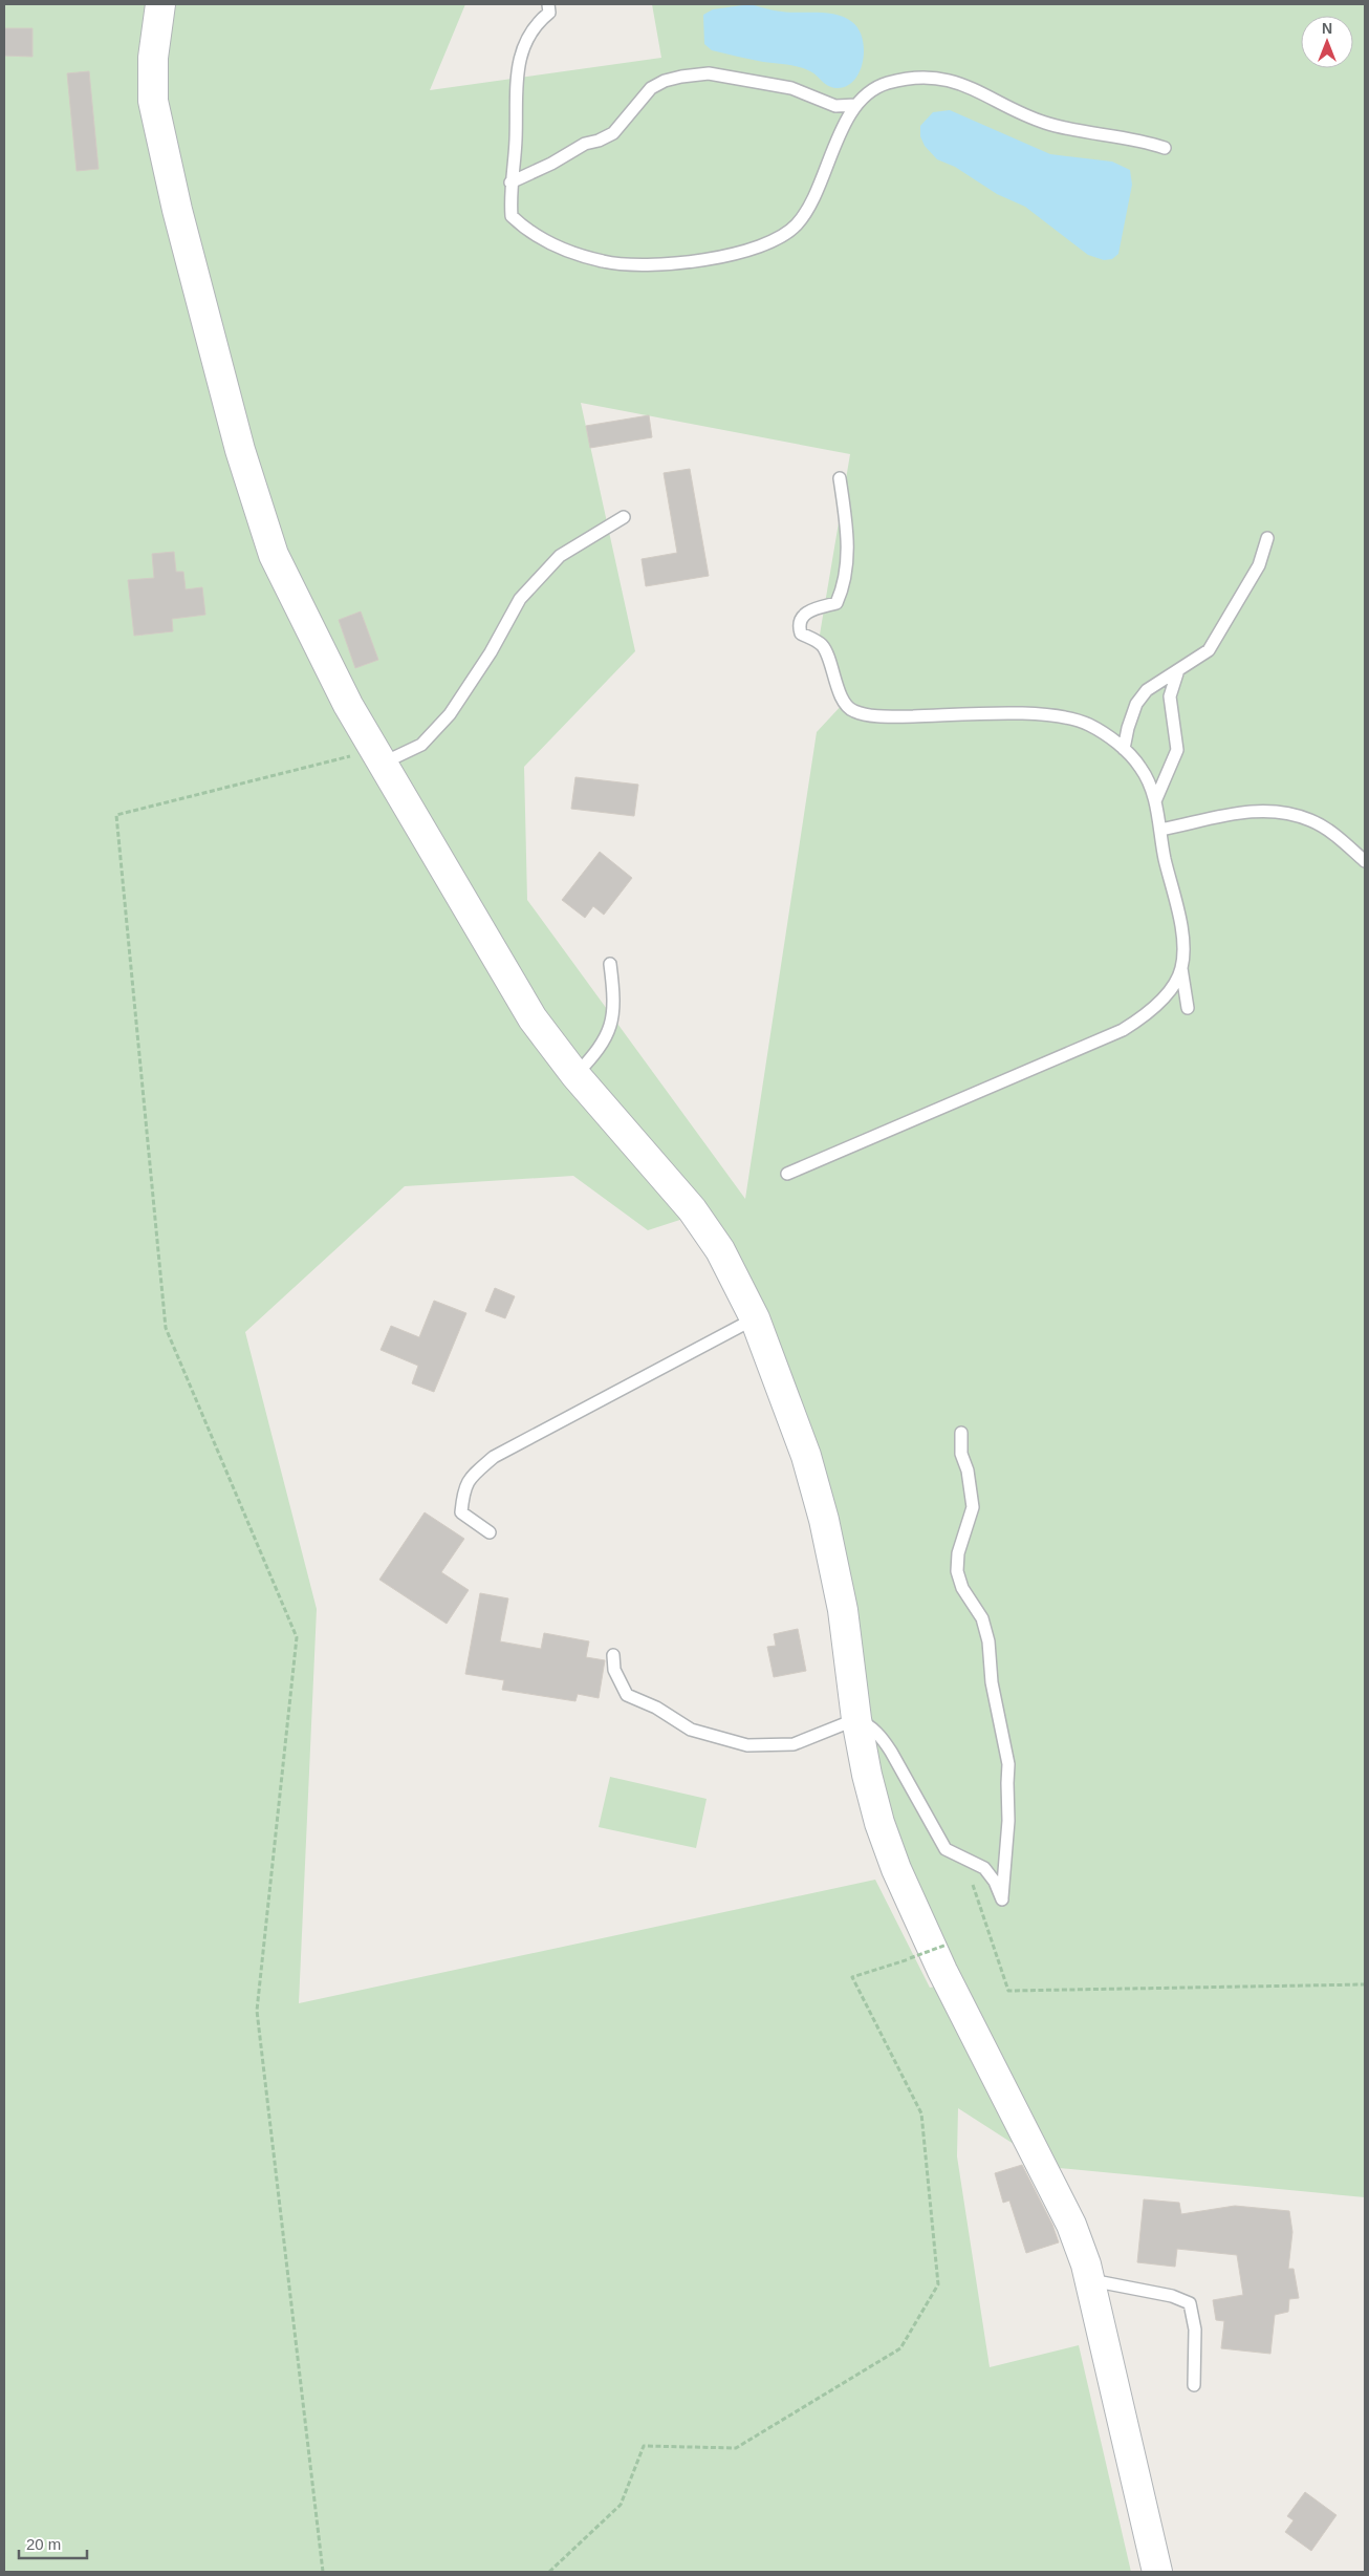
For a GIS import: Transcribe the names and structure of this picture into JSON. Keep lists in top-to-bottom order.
{
  "scale_bar": "20 m",
  "north": "top"
}
